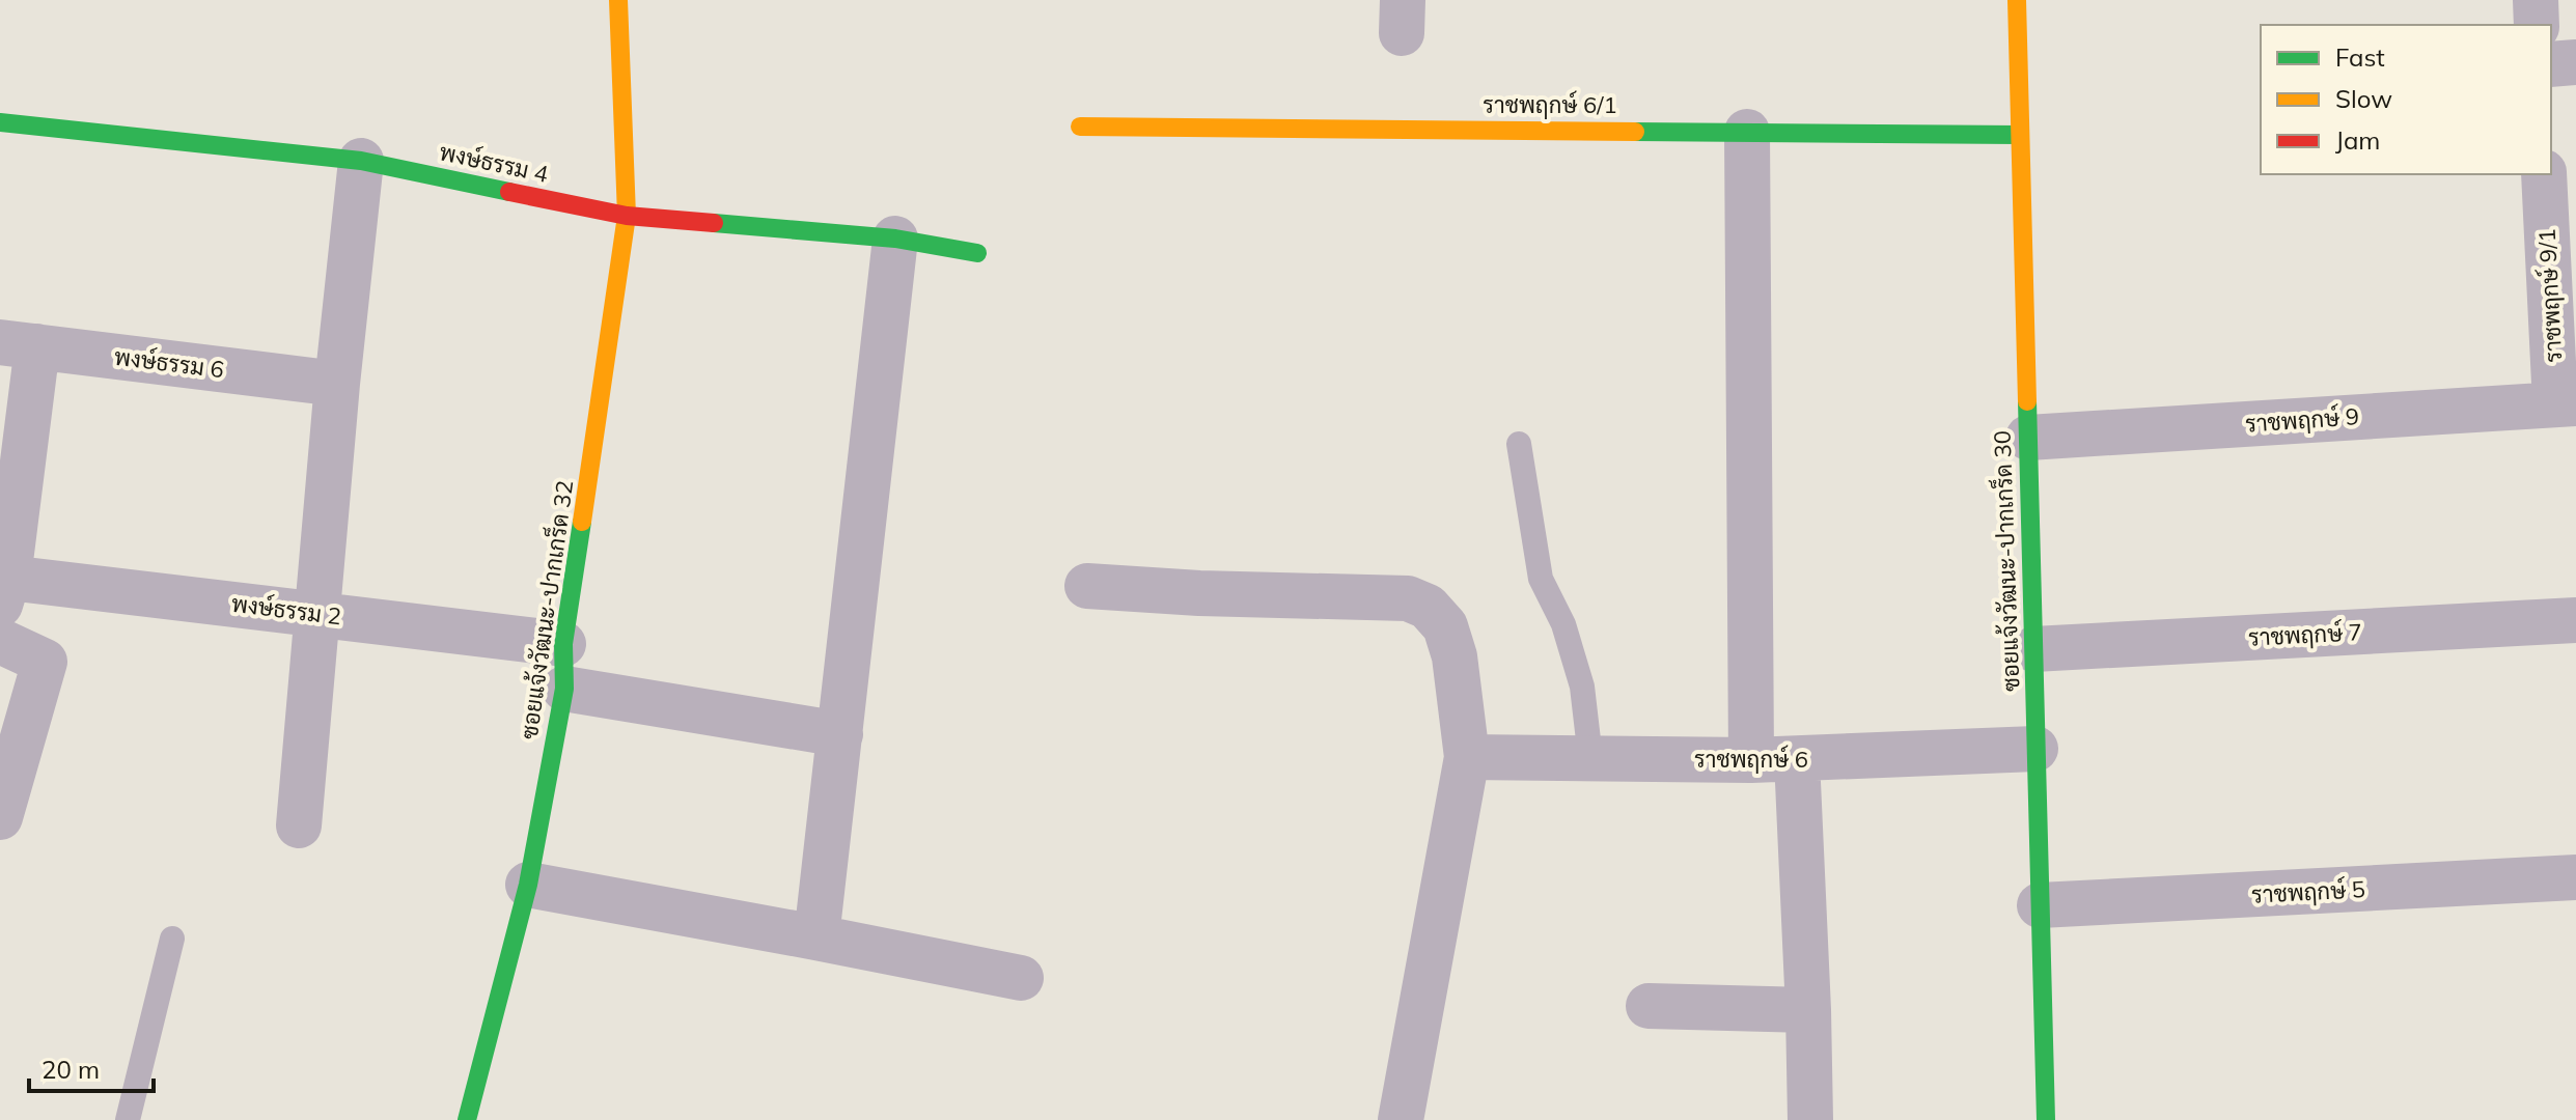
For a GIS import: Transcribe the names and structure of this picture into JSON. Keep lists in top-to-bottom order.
{
  "streets": {
    "street": [
      "ราชพฤกษ์ 6/1",
      "พงษ์ธรรม 4",
      "ราชพฤกษ์ 9/1",
      "พงษ์ธรรม 6",
      "ราชพฤกษ์ 9",
      "ซอยแจ้งวัฒนะ-ปากเกร็ด 30",
      "พงษ์ธรรม 2",
      "ซอยแจ้งวัฒนะ-ปากเกร็ด 32",
      "ราชพฤกษ์ 7",
      "ราชพฤกษ์ 6",
      "ราชพฤกษ์ 5"
    ]
  },
  "crossings": [
    ["ราชพฤกษ์ 6/1", "ซอยแจ้งวัฒนะ-ปากเกร็ด 30"],
    ["พงษ์ธรรม 4", "ซอยแจ้งวัฒนะ-ปากเกร็ด 32"],
    ["ราชพฤกษ์ 9/1", "ราชพฤกษ์ 9"],
    ["ราชพฤกษ์ 9", "ซอยแจ้งวัฒนะ-ปากเกร็ด 30"],
    ["ซอยแจ้งวัฒนะ-ปากเกร็ด 30", "ราชพฤกษ์ 7"],
    ["ซอยแจ้งวัฒนะ-ปากเกร็ด 30", "ราชพฤกษ์ 6"],
    ["ซอยแจ้งวัฒนะ-ปากเกร็ด 30", "ราชพฤกษ์ 5"],
    ["พงษ์ธรรม 2", "ซอยแจ้งวัฒนะ-ปากเกร็ด 32"]
  ],
  "legend": ["Fast", "Slow", "Jam"],
  "scale_bar": "20 m"
}
